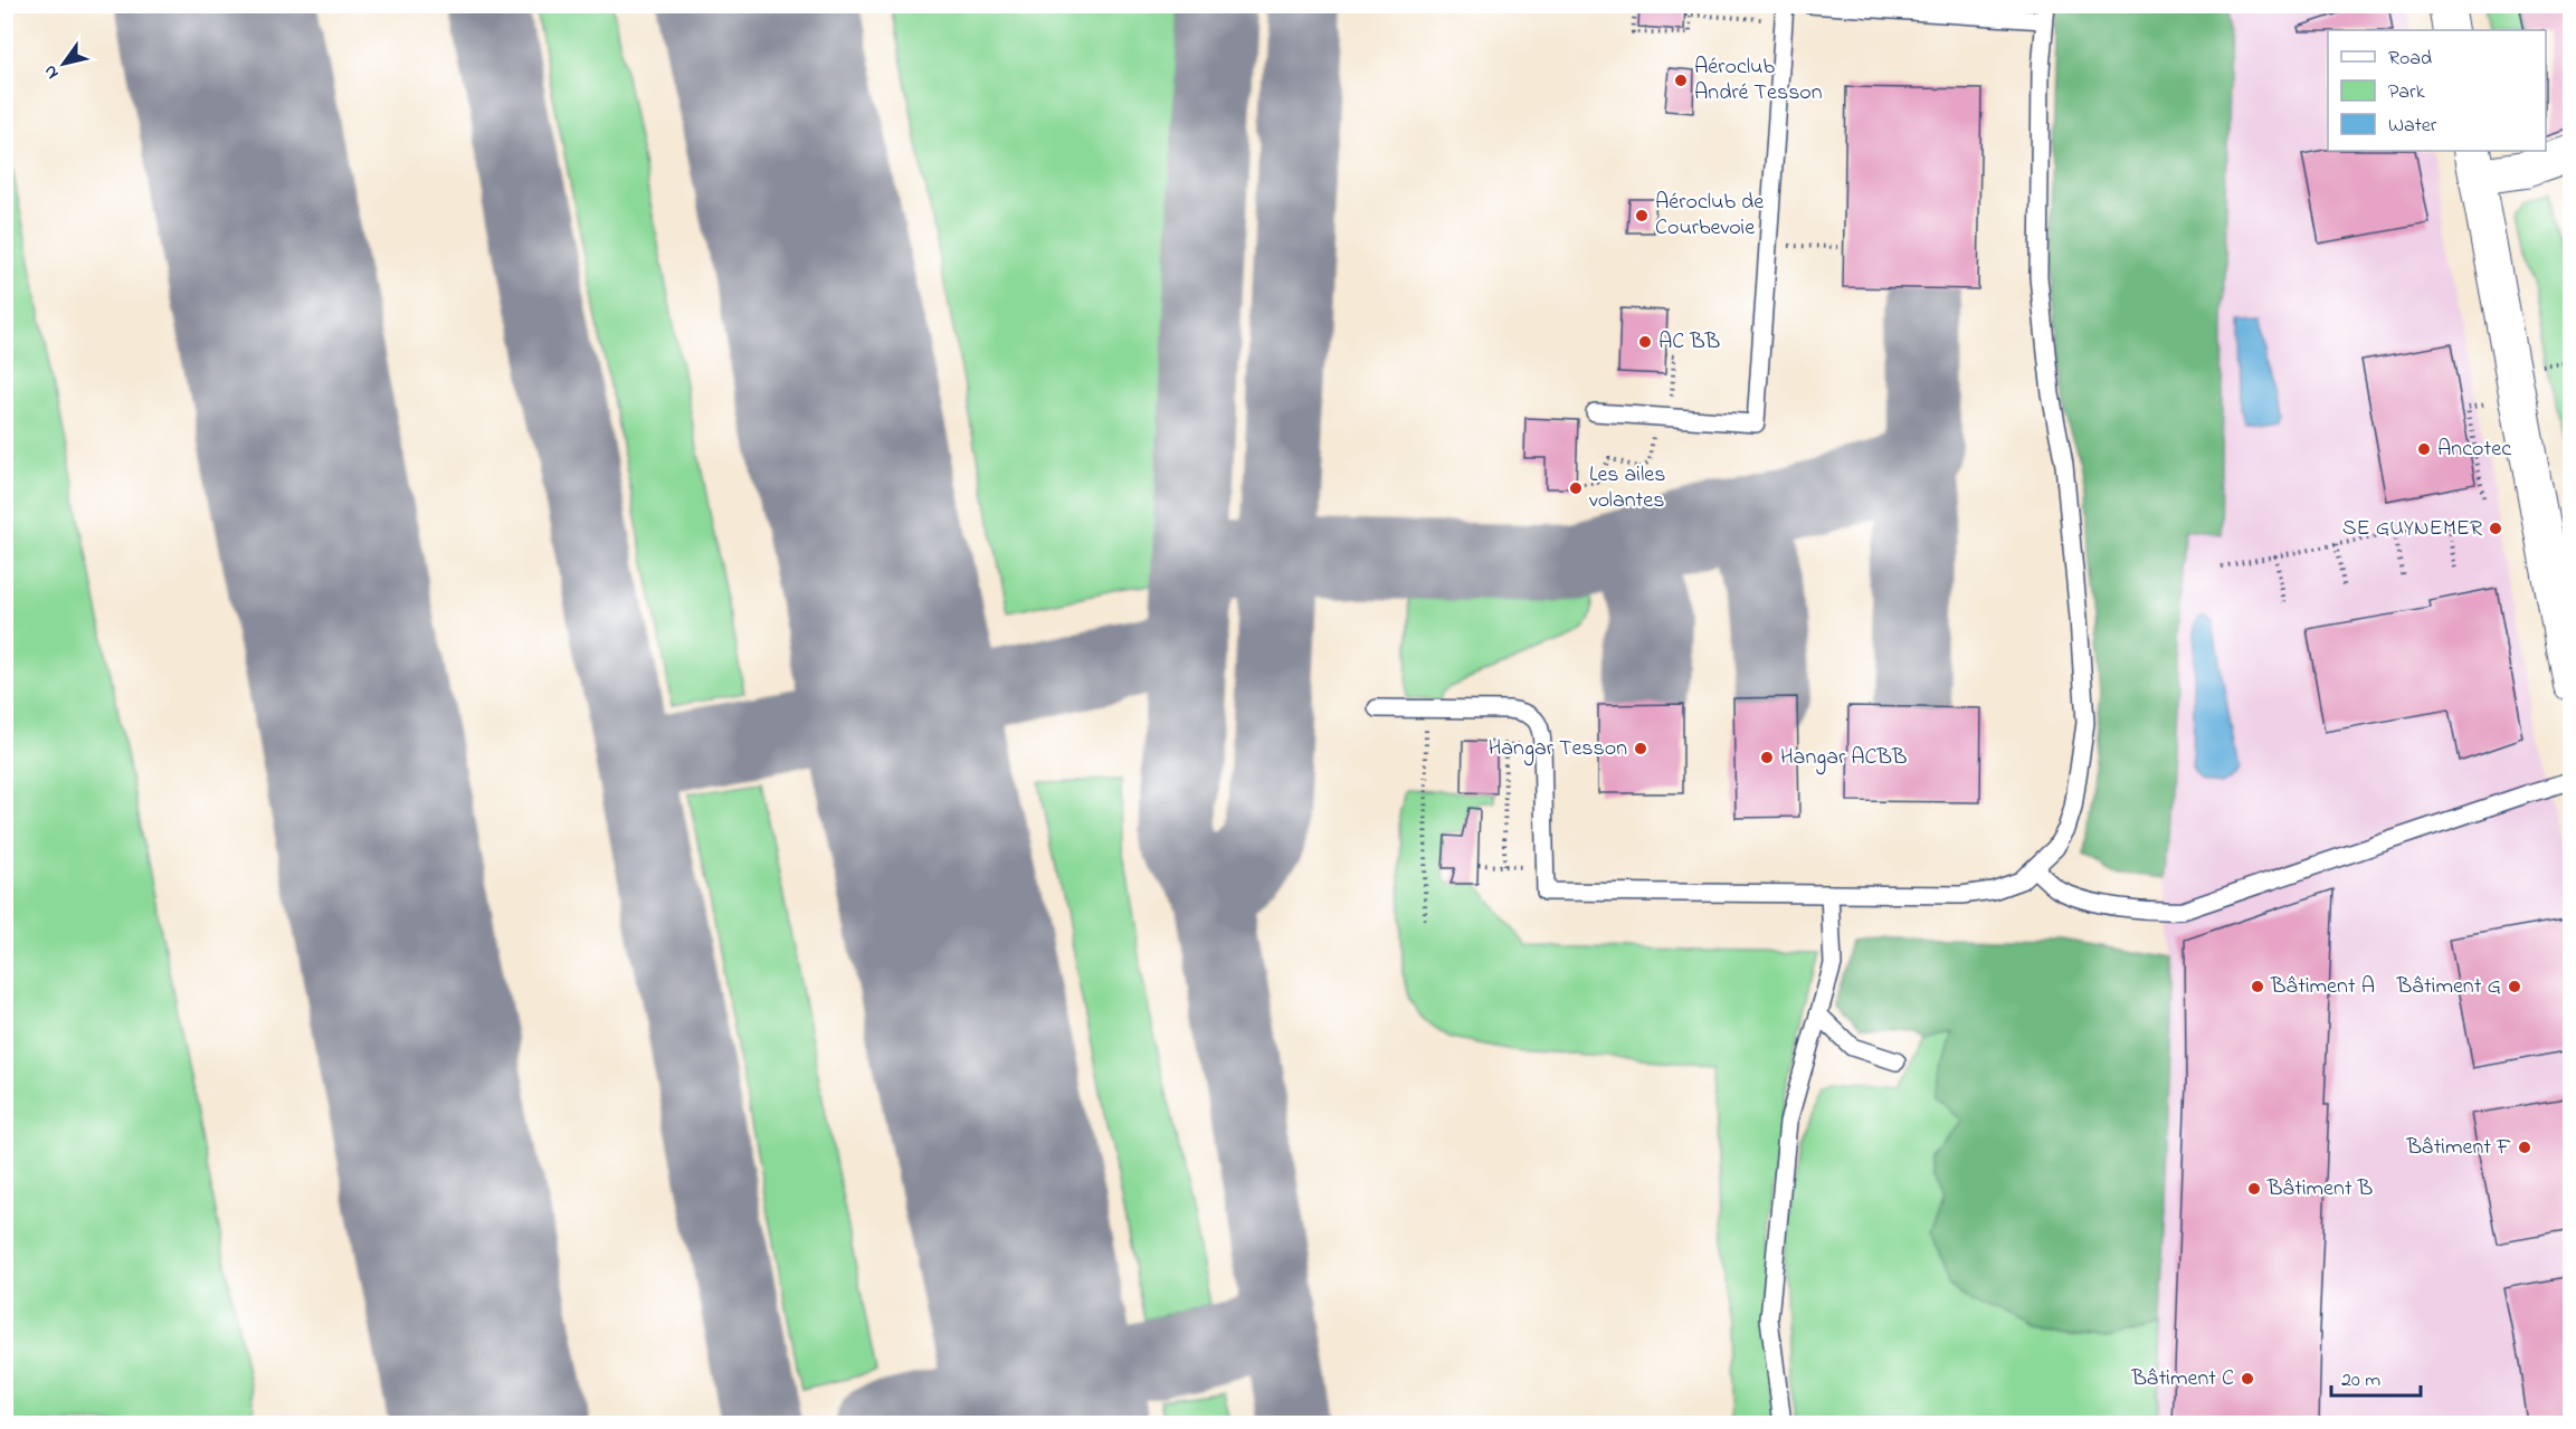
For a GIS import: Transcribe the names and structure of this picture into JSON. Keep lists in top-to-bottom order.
{
  "places": [
    "Aéroclub André Tesson",
    "Aéroclub de Courbevoie",
    "AC BB",
    "Ancotec",
    "Les ailes volantes",
    "SE GUYNEMER",
    "Hangar Tesson",
    "Hangar ACBB",
    "Bâtiment A",
    "Bâtiment G",
    "Bâtiment F",
    "Bâtiment B",
    "Bâtiment C"
  ],
  "legend": ["Road", "Park", "Water"],
  "scale_bar": "20 m",
  "north": "bottom left"
}
